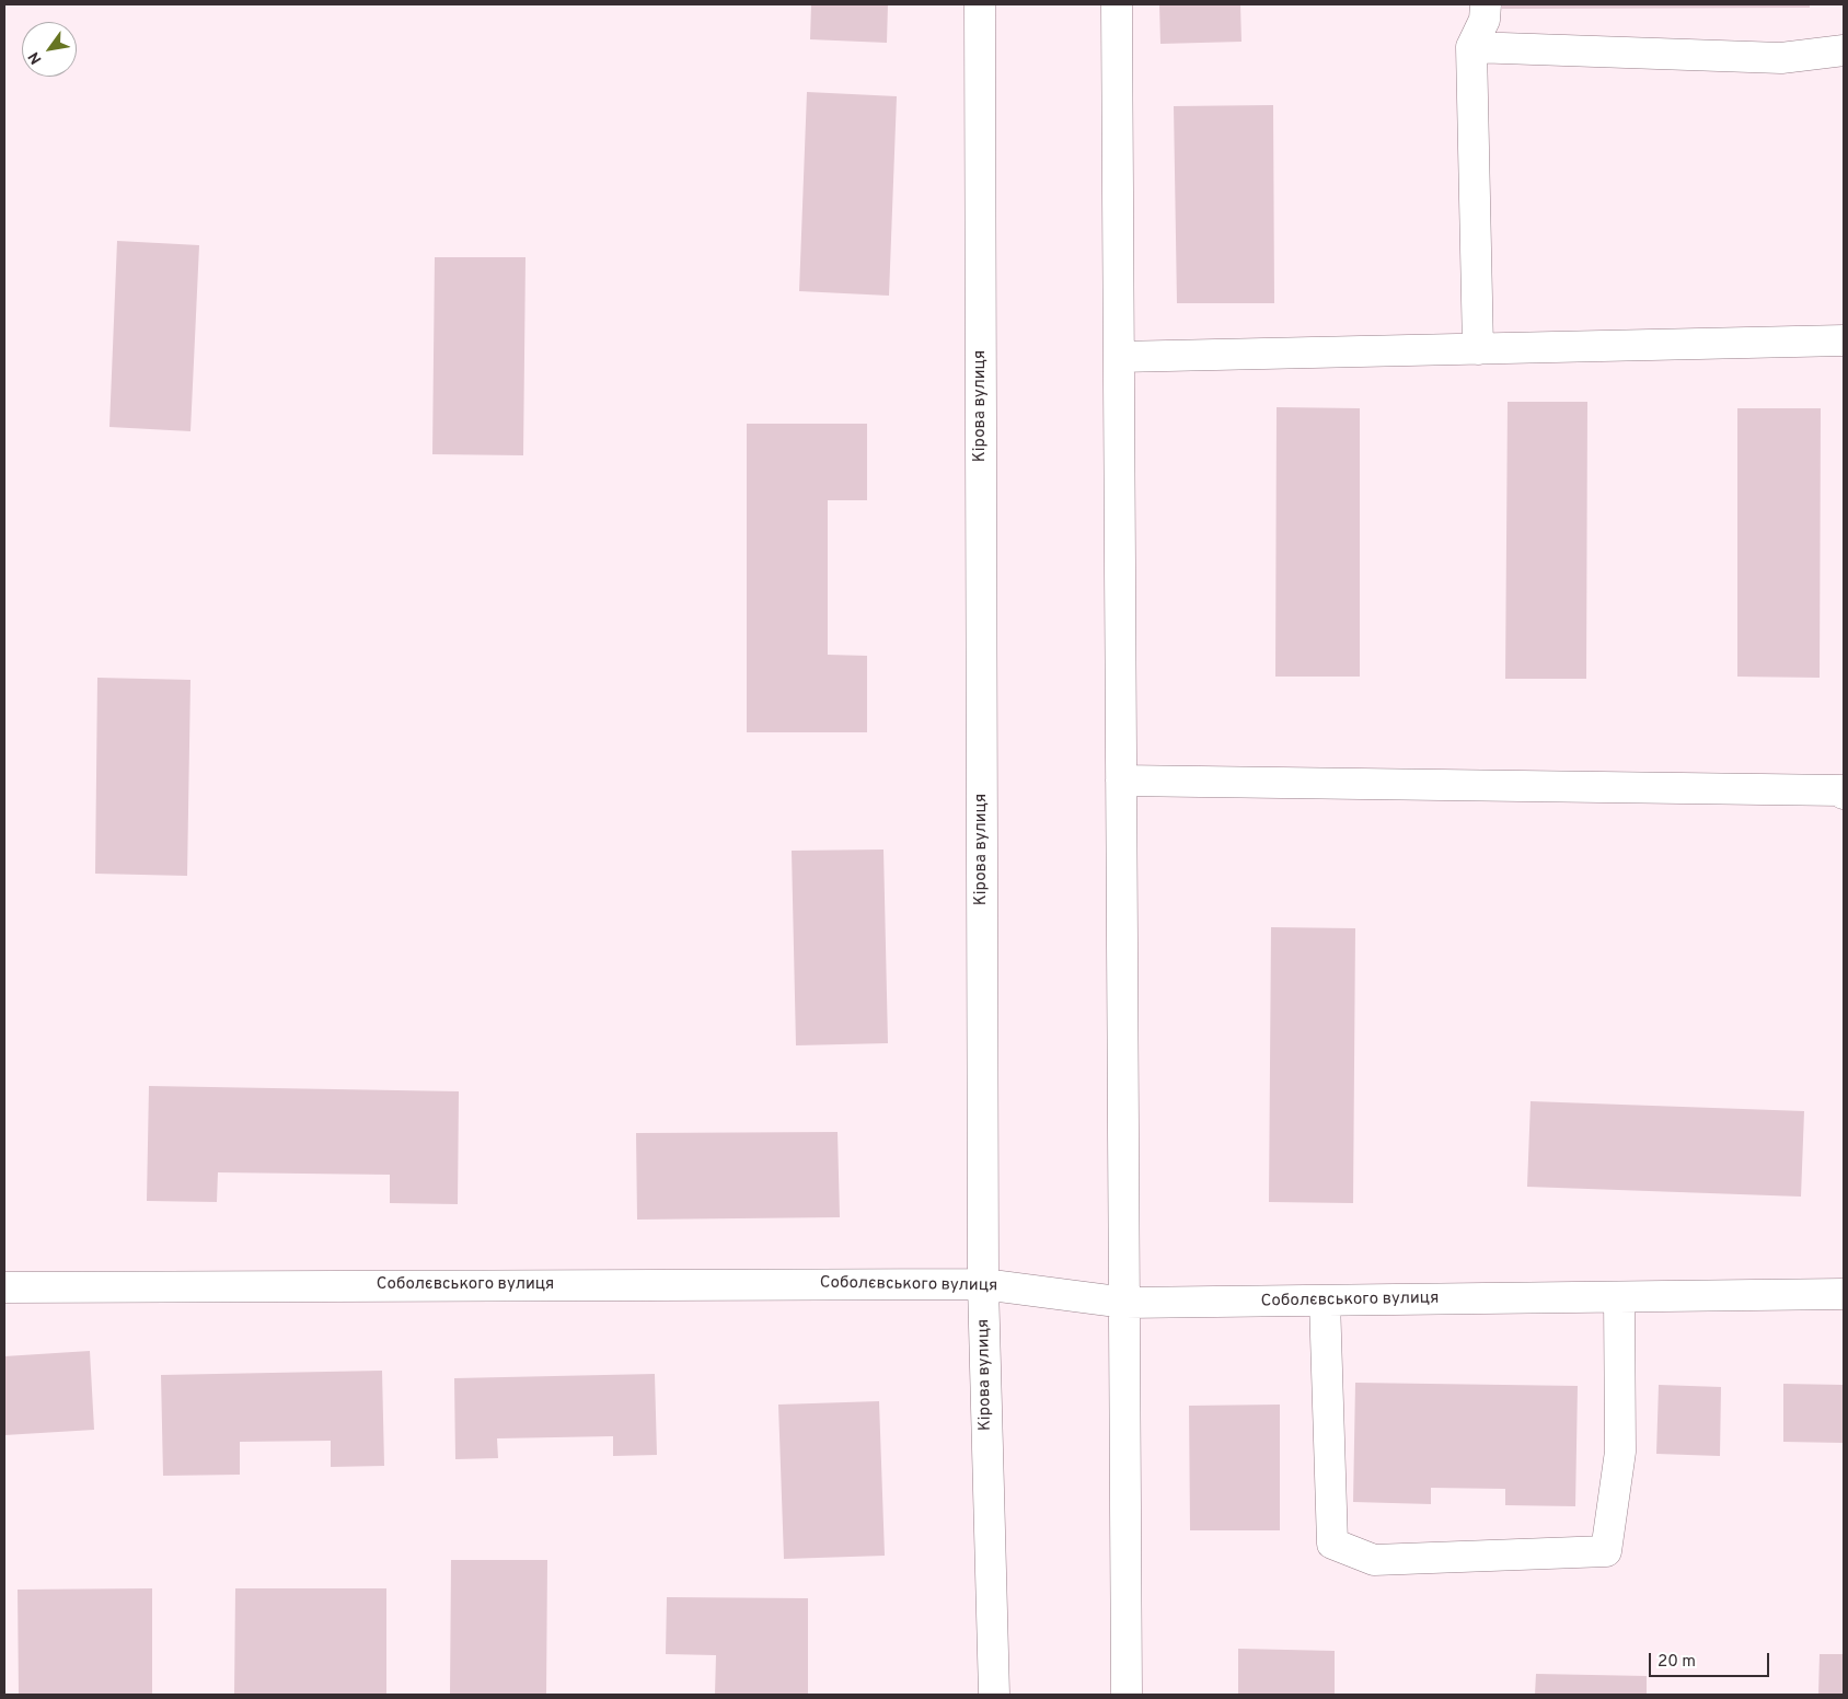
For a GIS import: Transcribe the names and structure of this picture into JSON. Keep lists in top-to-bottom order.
{
  "streets": {
    "street": ["Кірова вулиця", "Соболєвського вулиця"]
  },
  "crossings": [
    ["Кірова вулиця", "Соболєвського вулиця"]
  ],
  "scale_bar": "20 m",
  "north": "bottom left"
}
